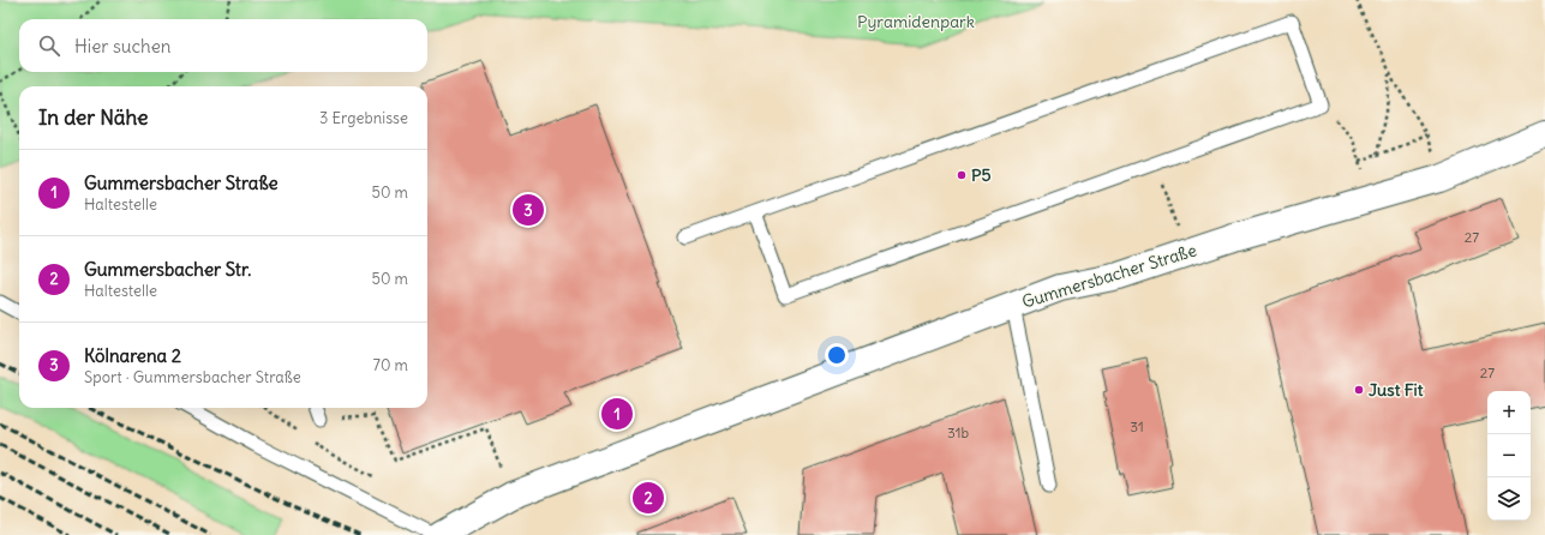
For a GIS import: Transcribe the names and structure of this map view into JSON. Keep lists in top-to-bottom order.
{
  "streets": {
    "street": ["Gummersbacher Straße"]
  },
  "parks": ["Pyramidenpark"],
  "places": ["P5", "Just Fit"],
  "house_numbers": [
    "27",
    "27",
    "31",
    "31b"
  ],
  "page": {
    "search": "Hier suchen",
    "heading": ["In der Nähe", "3 Ergebnisse"],
    "list": [
      {
        "mark": "1",
        "name": "Gummersbacher Straße",
        "note": "Haltestelle",
        "value": "50 m"
      },
      {
        "mark": "2",
        "name": "Gummersbacher Str.",
        "note": "Haltestelle",
        "value": "50 m"
      },
      {
        "mark": "3",
        "name": "Kölnarena 2",
        "note": "Sport · Gummersbacher Straße",
        "value": "70 m"
      }
    ],
    "pins": ["3", "1", "2"],
    "map_buttons": ["+", "−"]
  }
}
